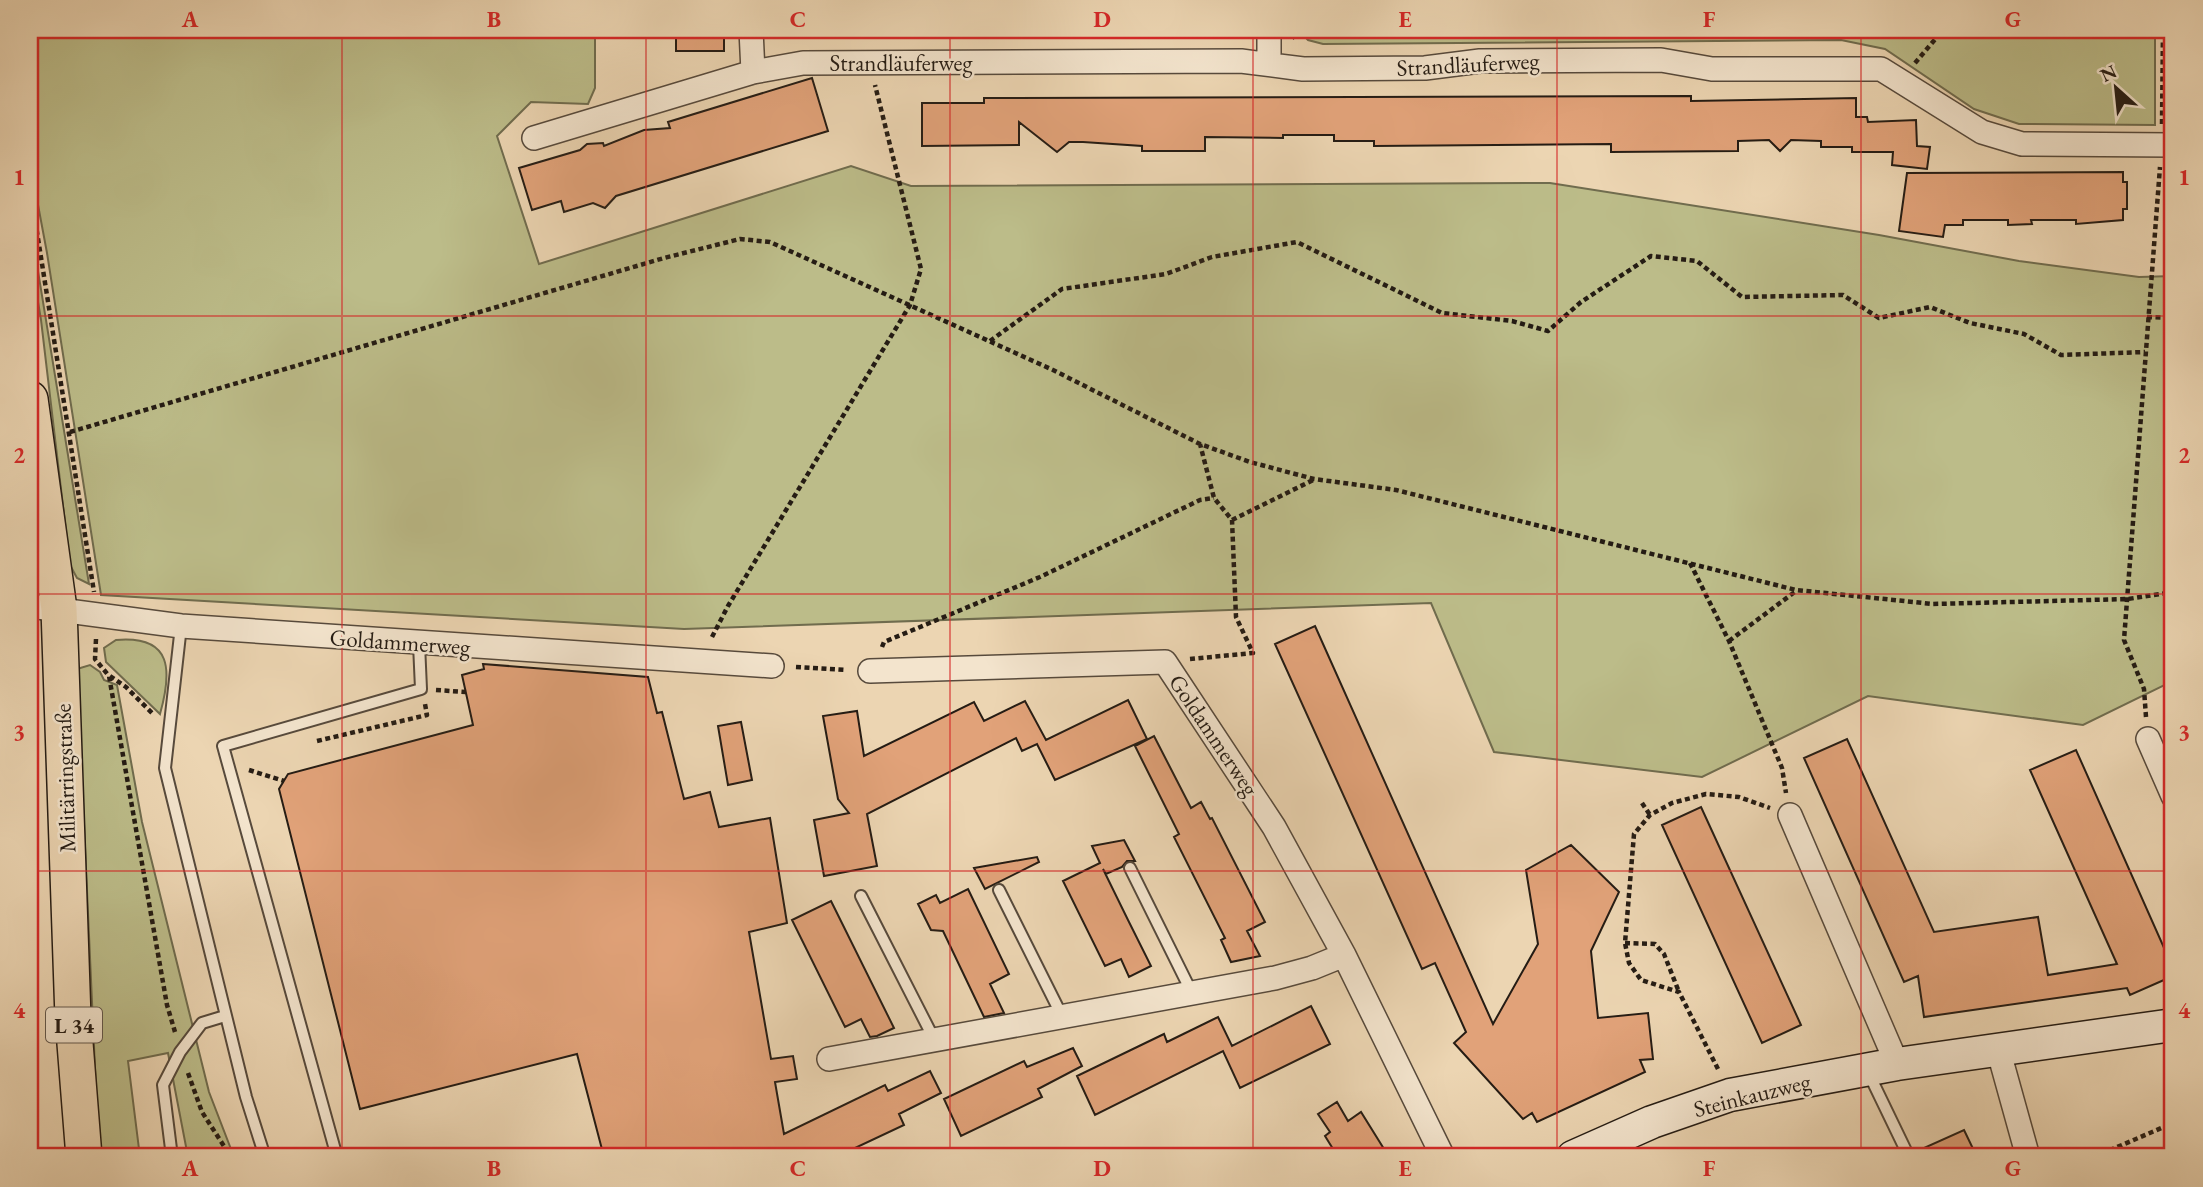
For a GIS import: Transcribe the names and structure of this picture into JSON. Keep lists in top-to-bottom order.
{
  "streets": {
    "main road": ["Militärringstraße", "L 34"],
    "street": ["Strandläuferweg", "Goldammerweg", "Steinkauzweg"]
  },
  "crossings": [
    ["Goldammerweg", "Militärringstraße"]
  ],
  "north": "top left",
  "grid": {
    "columns": [
      "A",
      "B",
      "C",
      "D",
      "E",
      "F",
      "G"
    ],
    "rows": [
      "1",
      "2",
      "3",
      "4"
    ]
  }
}
